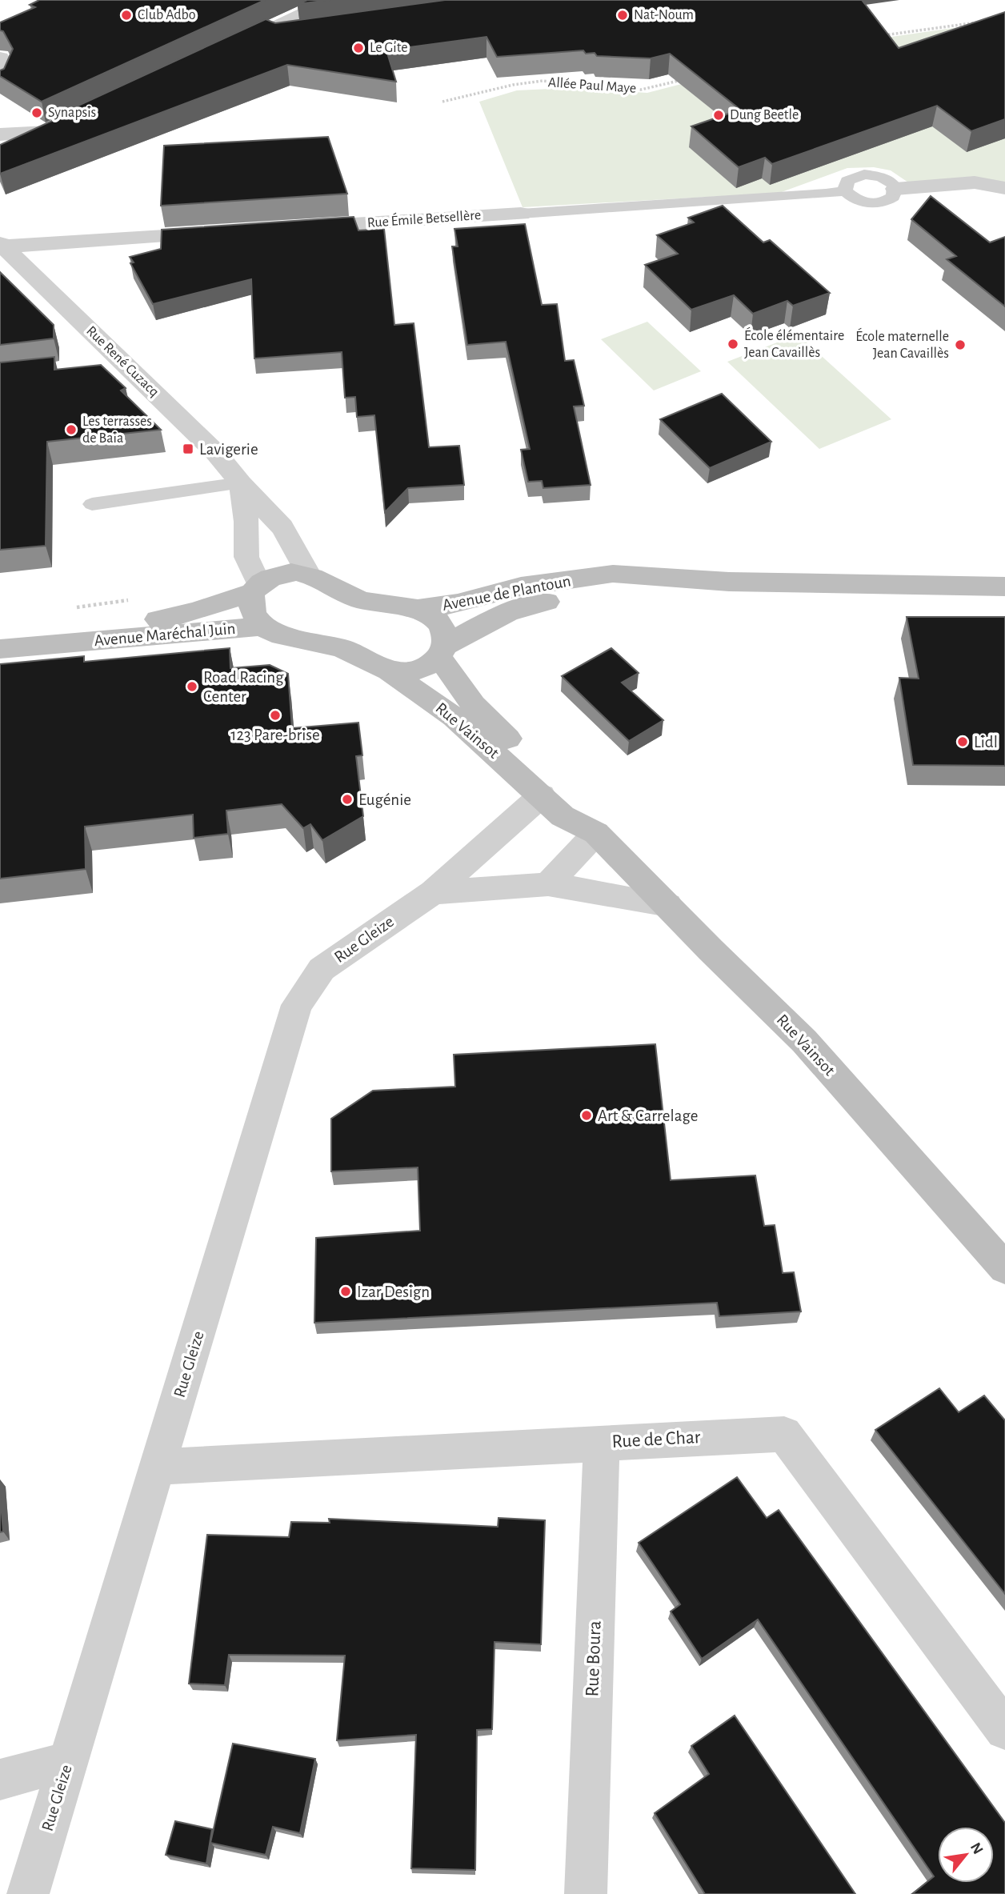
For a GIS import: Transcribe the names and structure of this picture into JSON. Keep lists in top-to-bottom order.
{
  "streets": {
    "main road": ["Avenue de Plantoun", "Avenue Maréchal Juin", "Rue Vainsot"],
    "street": [
      "Rue Émile Betsellère",
      "Rue René Cuzacq",
      "Rue Gleize",
      "Rue de Char",
      "Rue Boura"
    ],
    "path": ["Allée Paul Maye"]
  },
  "crossings": [
    ["Rue René Cuzacq", "Avenue Maréchal Juin"],
    ["Avenue de Plantoun", "Rue Vainsot"],
    ["Avenue Maréchal Juin", "Rue Vainsot"],
    ["Rue Vainsot", "Rue Gleize"],
    ["Rue Gleize", "Rue de Char"],
    ["Rue de Char", "Rue Boura"]
  ],
  "places": {
    "other": [
      "Club Adbo",
      "Nat-Noum",
      "Le Gite",
      "Synapsis",
      "Dung Beetle",
      "École élémentaire Jean Cavaillès",
      "École maternelle Jean Cavaillès",
      "Les terrasses de Baia",
      "Road Racing Center",
      "123 Pare-brise",
      "Lidl",
      "Eugénie",
      "Art & Carrelage",
      "Izar Design"
    ],
    "transit": ["Lavigerie"]
  },
  "north": "top right"
}
